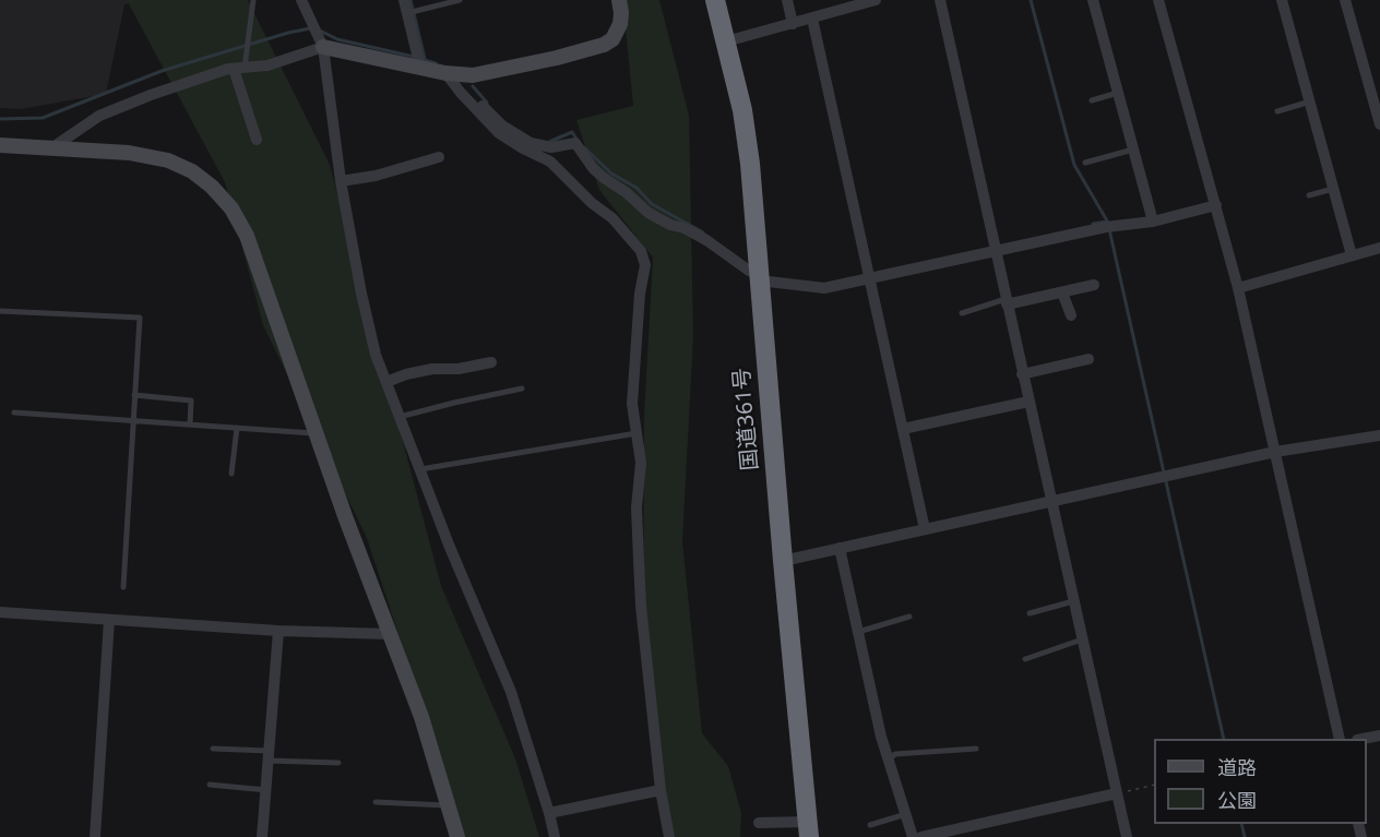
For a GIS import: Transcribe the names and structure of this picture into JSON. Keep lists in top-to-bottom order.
{
  "streets": {
    "highway": ["国道361号"]
  },
  "legend": ["道路", "公園"]
}
